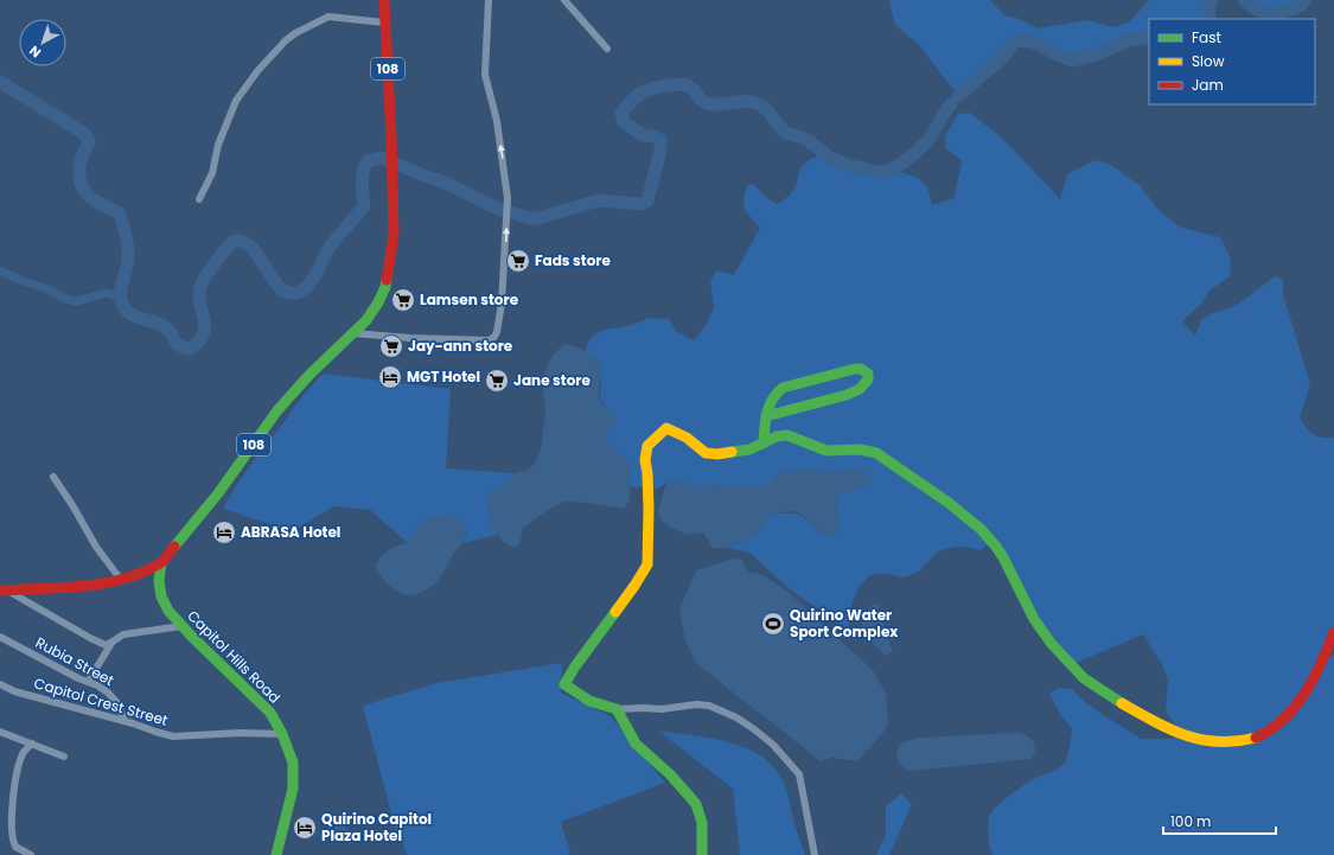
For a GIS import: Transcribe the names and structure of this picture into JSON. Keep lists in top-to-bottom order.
{
  "streets": {
    "street": [
      "108",
      "Capitol Hills Road",
      "Rubia Street",
      "Capitol Crest Street"
    ]
  },
  "crossings": [
    ["108", "Capitol Hills Road"],
    ["Capitol Hills Road", "Capitol Crest Street"],
    ["Rubia Street", "Capitol Crest Street"]
  ],
  "places": {
    "supermarket": [
      "Fads store",
      "Lamsen store",
      "Jay-ann store",
      "Jane store"
    ],
    "hotel": ["MGT Hotel", "ABRASA Hotel", "Quirino Capitol Plaza Hotel"],
    "sports": ["Quirino Water Sport Complex"]
  },
  "legend": ["Fast", "Slow", "Jam"],
  "scale_bar": "100 m",
  "north": "bottom left"
}
